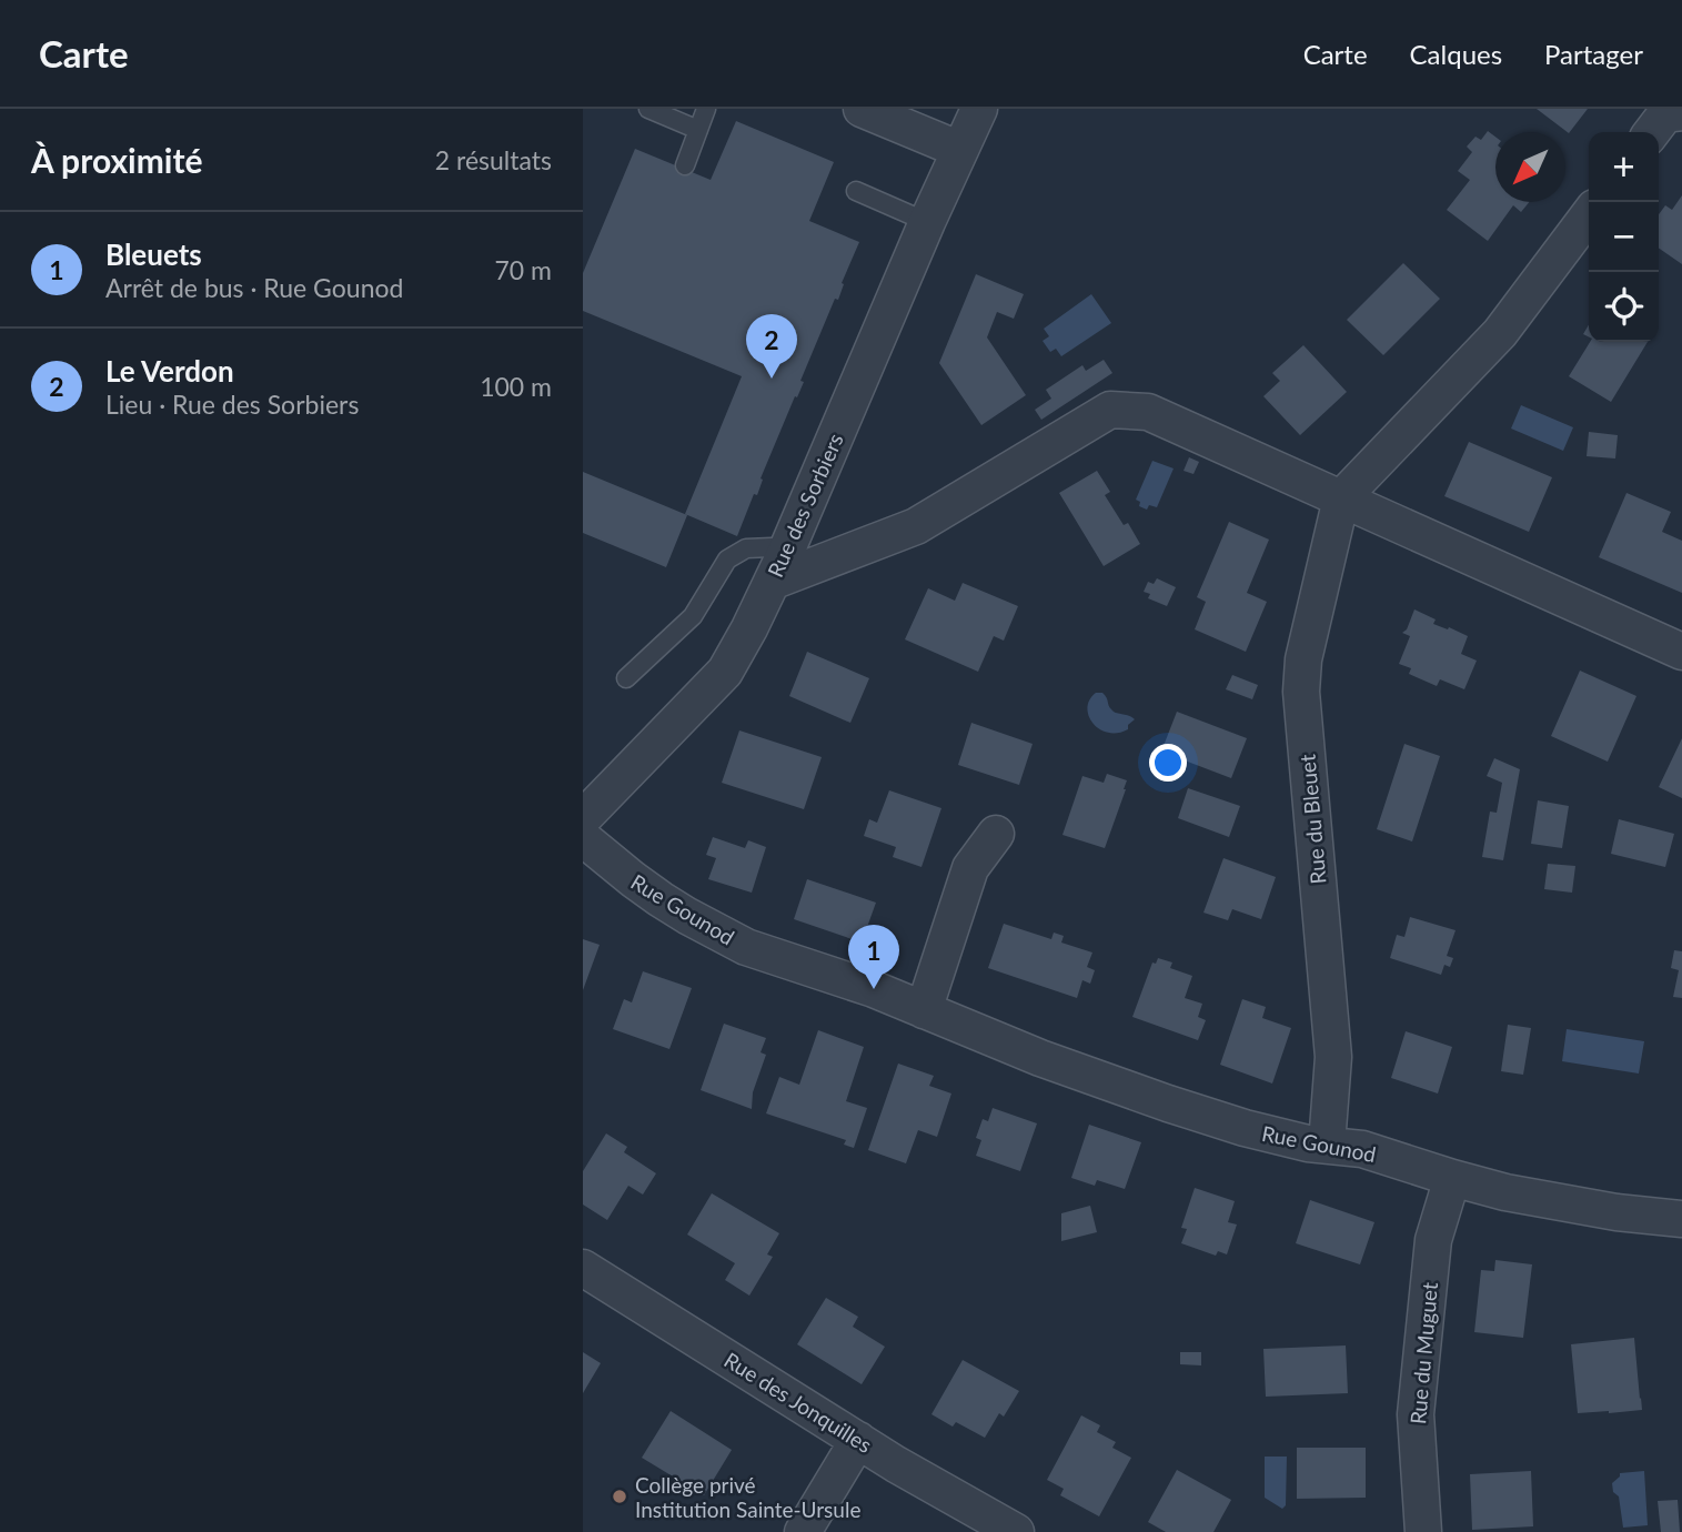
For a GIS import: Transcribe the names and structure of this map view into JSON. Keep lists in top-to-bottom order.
{
  "streets": {
    "street": [
      "Rue des Sorbiers",
      "Rue du Bleuet",
      "Rue Gounod",
      "Rue du Muguet",
      "Rue des Jonquilles"
    ]
  },
  "crossings": [
    ["Rue du Bleuet", "Rue Gounod"],
    ["Rue Gounod", "Rue du Muguet"]
  ],
  "places": ["Collège privé Institution Sainte-Ursule"],
  "north": "bottom left",
  "page": {
    "header": "Carte",
    "nav": ["Carte", "Calques", "Partager"],
    "heading": ["À proximité", "2 résultats"],
    "map_buttons": ["+", "−"],
    "list": [
      {
        "mark": "1",
        "name": "Bleuets",
        "note": "Arrêt de bus · Rue Gounod",
        "value": "70 m"
      },
      {
        "mark": "2",
        "name": "Le Verdon",
        "note": "Lieu · Rue des Sorbiers",
        "value": "100 m"
      }
    ],
    "pins": ["2", "1"]
  }
}
